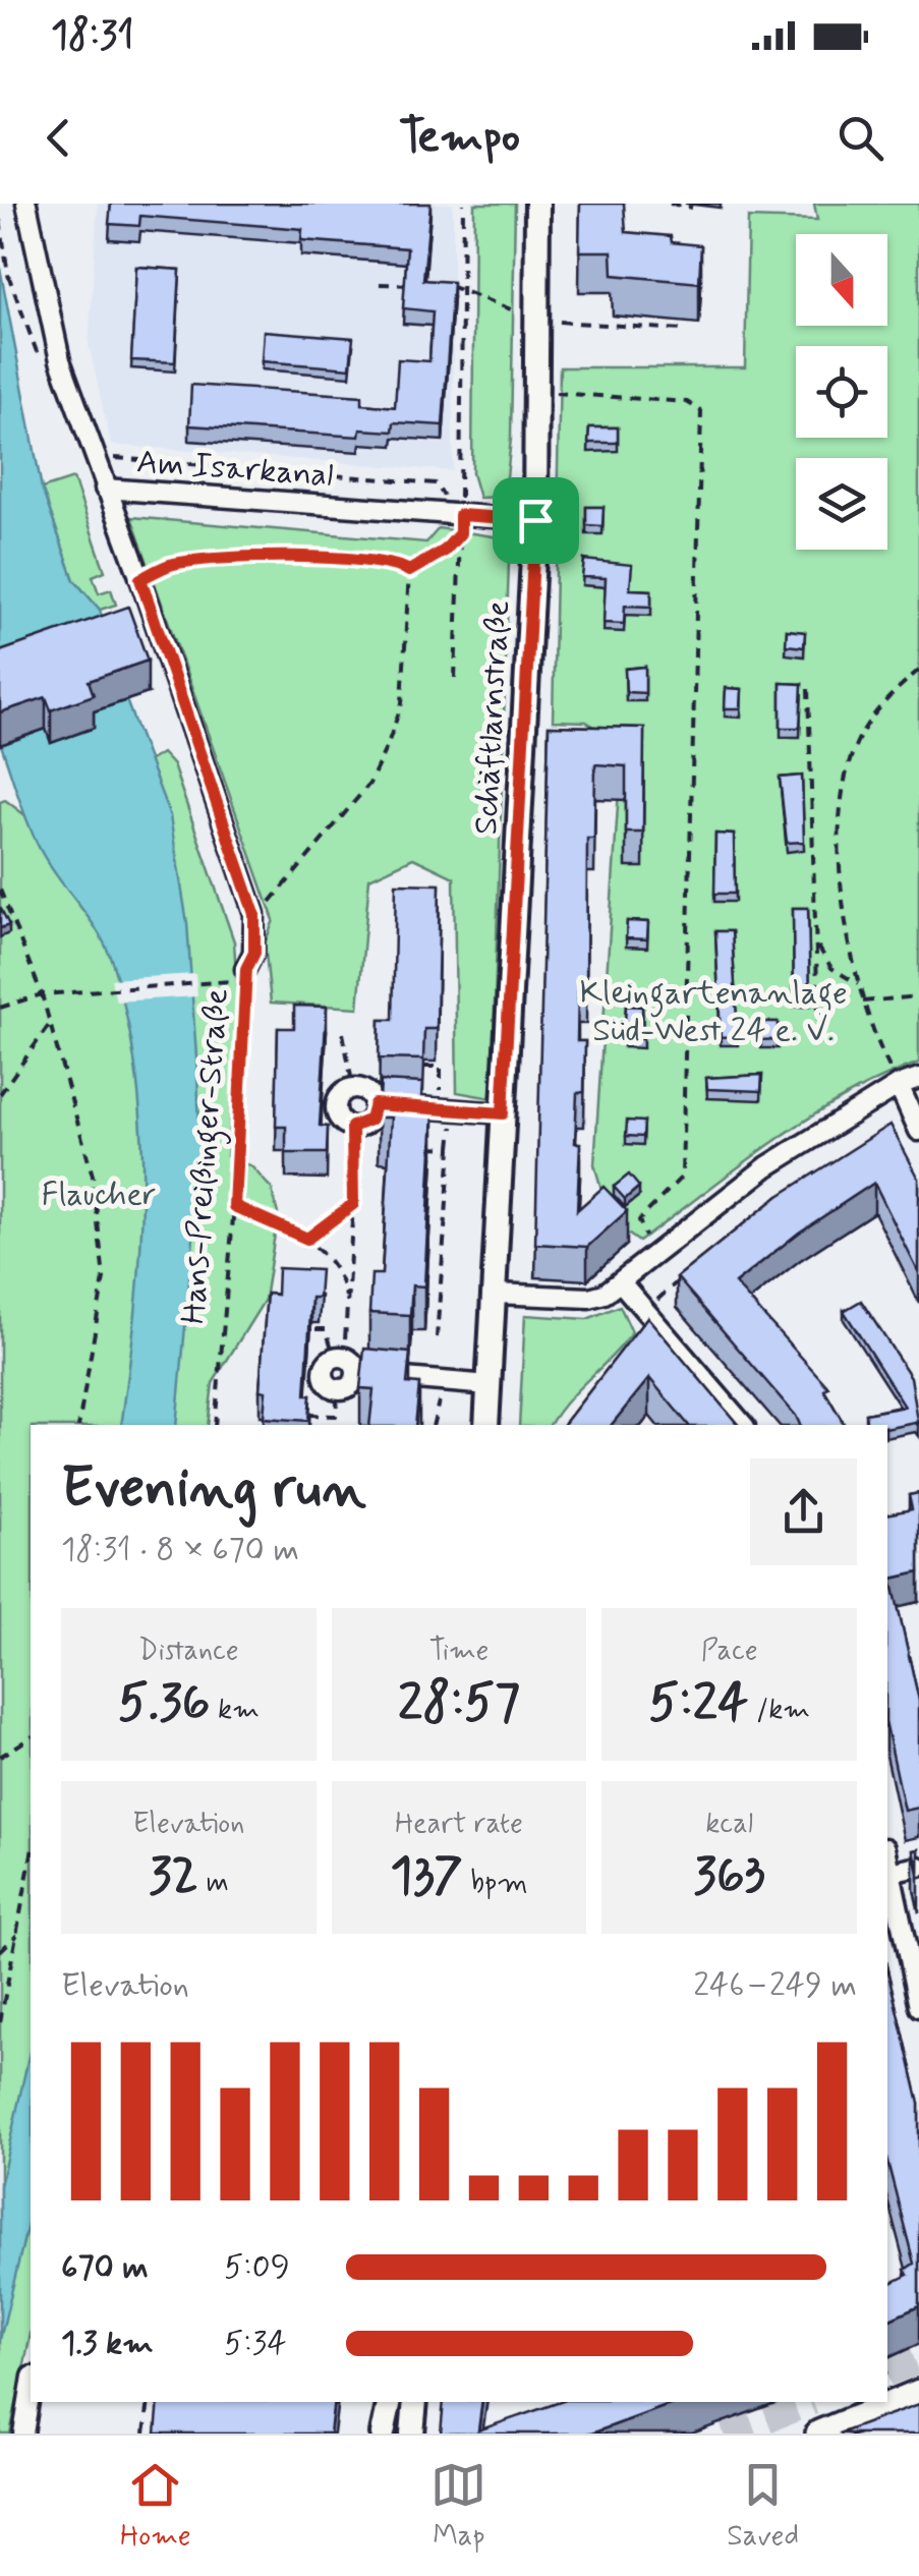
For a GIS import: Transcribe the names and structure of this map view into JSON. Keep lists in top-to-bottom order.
{
  "streets": {
    "street": ["Am Isarkanal", "Schäftlarnstraße", "Hans-Preißinger-Straße"]
  },
  "crossings": [
    ["Am Isarkanal", "Schäftlarnstraße"],
    ["Am Isarkanal", "Hans-Preißinger-Straße"]
  ],
  "parks": ["Kleingartenanlage Süd-West 24 e. V.", "Flaucher"],
  "north": "bottom",
  "page": {
    "status": "18:31",
    "header": "Tempo",
    "heading": ["Evening run", "18:31 · 8 × 670 m"],
    "stats": [
      ["Distance", "5.36 km"],
      ["Time", "28:57"],
      ["Pace", "5:24 /km"],
      ["Elevation", "32 m"],
      ["Heart rate", "137 bpm"],
      ["kcal", "363"]
    ],
    "chart": ["Elevation", "246–249 m"],
    "list": [
      {
        "name": "670 m",
        "note": "5:09"
      },
      {
        "name": "1.3 km",
        "note": "5:34"
      }
    ],
    "tabs": ["Home", "Map", "Saved"]
  }
}
